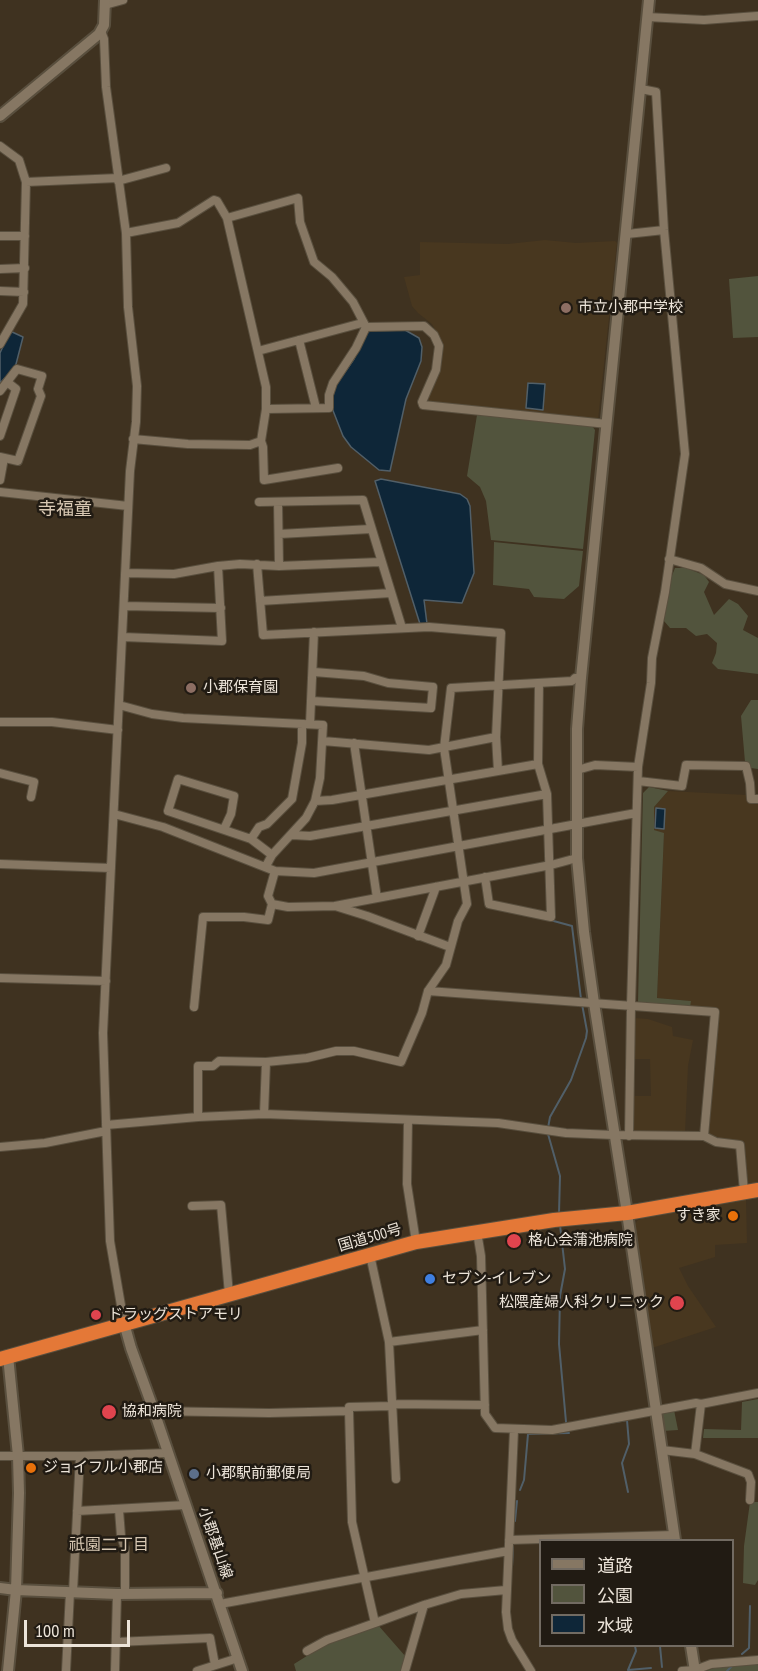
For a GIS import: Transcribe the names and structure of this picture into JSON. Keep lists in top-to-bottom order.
{
  "streets": {
    "highway": ["国道500号"],
    "street": ["小郡基山線"]
  },
  "crossings": [
    ["国道500号", "小郡基山線"]
  ],
  "districts": ["寺福童", "祇園二丁目"],
  "places": [
    "市立小郡中学校",
    "小郡保育園",
    "すき家",
    "格心会蒲池病院",
    "セブン-イレブン",
    "松隈産婦人科クリニック",
    "ドラッグストアモリ",
    "協和病院",
    "ジョイフル小郡店",
    "小郡駅前郵便局"
  ],
  "legend": ["道路", "公園", "水域"],
  "scale_bar": "100 m"
}
